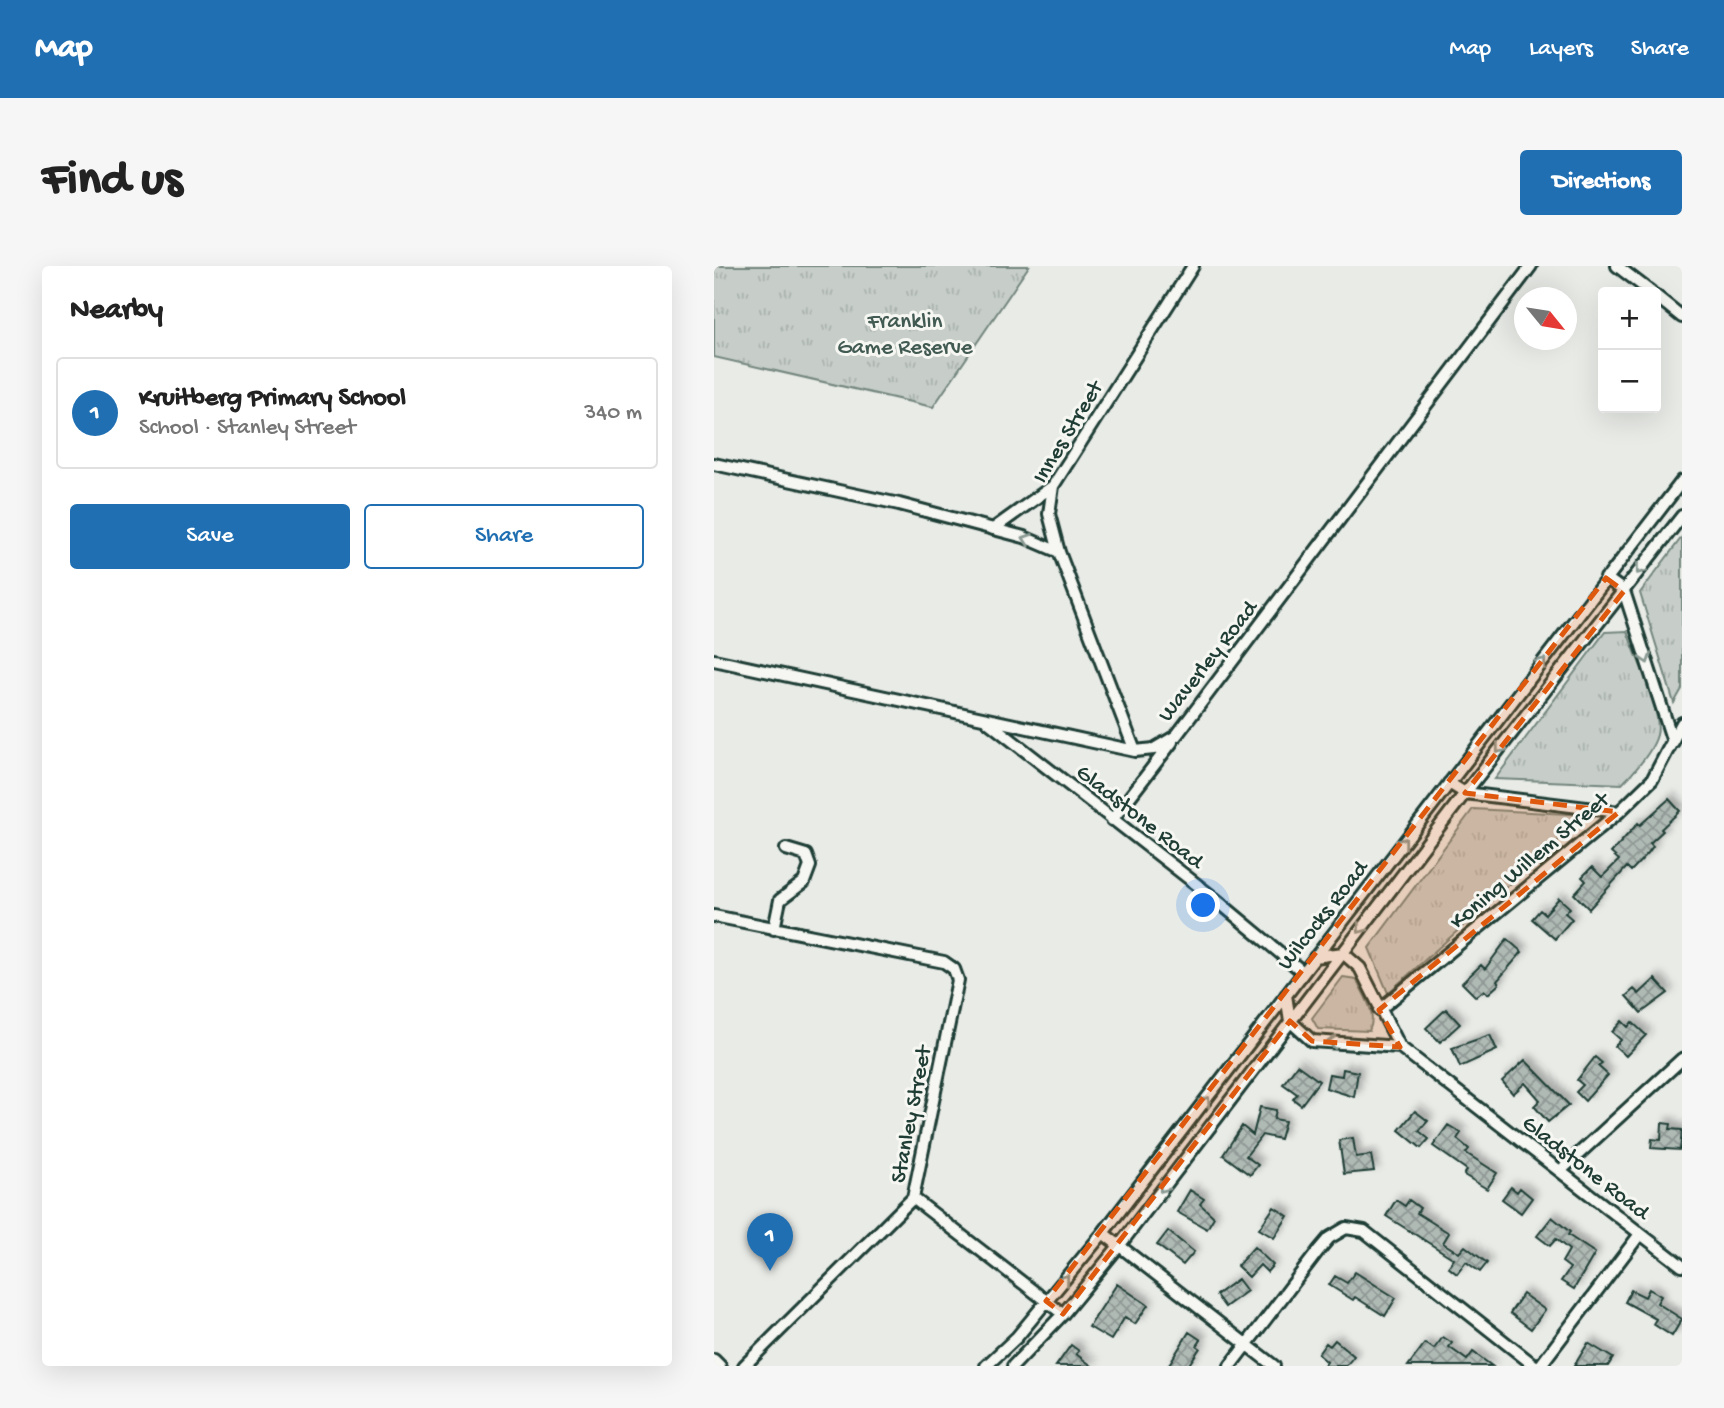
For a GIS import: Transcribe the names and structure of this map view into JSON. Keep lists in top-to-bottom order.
{
  "streets": {
    "street": [
      "Innes Street",
      "Waverley Road",
      "Gladstone Road",
      "Koning Willem Street",
      "Wilcocks Road",
      "Stanley Street"
    ]
  },
  "crossings": [
    ["Innes Street", "Waverley Road"],
    ["Waverley Road", "Gladstone Road"],
    ["Gladstone Road", "Koning Willem Street"],
    ["Gladstone Road", "Wilcocks Road"]
  ],
  "parks": ["Franklin Game Reserve"],
  "north": "bottom right",
  "page": {
    "header": "Map",
    "nav": ["Map", "Layers", "Share"],
    "buttons": [
      "Directions",
      ["Save", "Share"]
    ],
    "title": "Find us",
    "heading": "Nearby",
    "map_buttons": ["+", "−"],
    "list": [
      {
        "mark": "1",
        "name": "Kruitberg Primary School",
        "note": "School · Stanley Street",
        "value": "340 m"
      }
    ],
    "pins": "1"
  }
}
